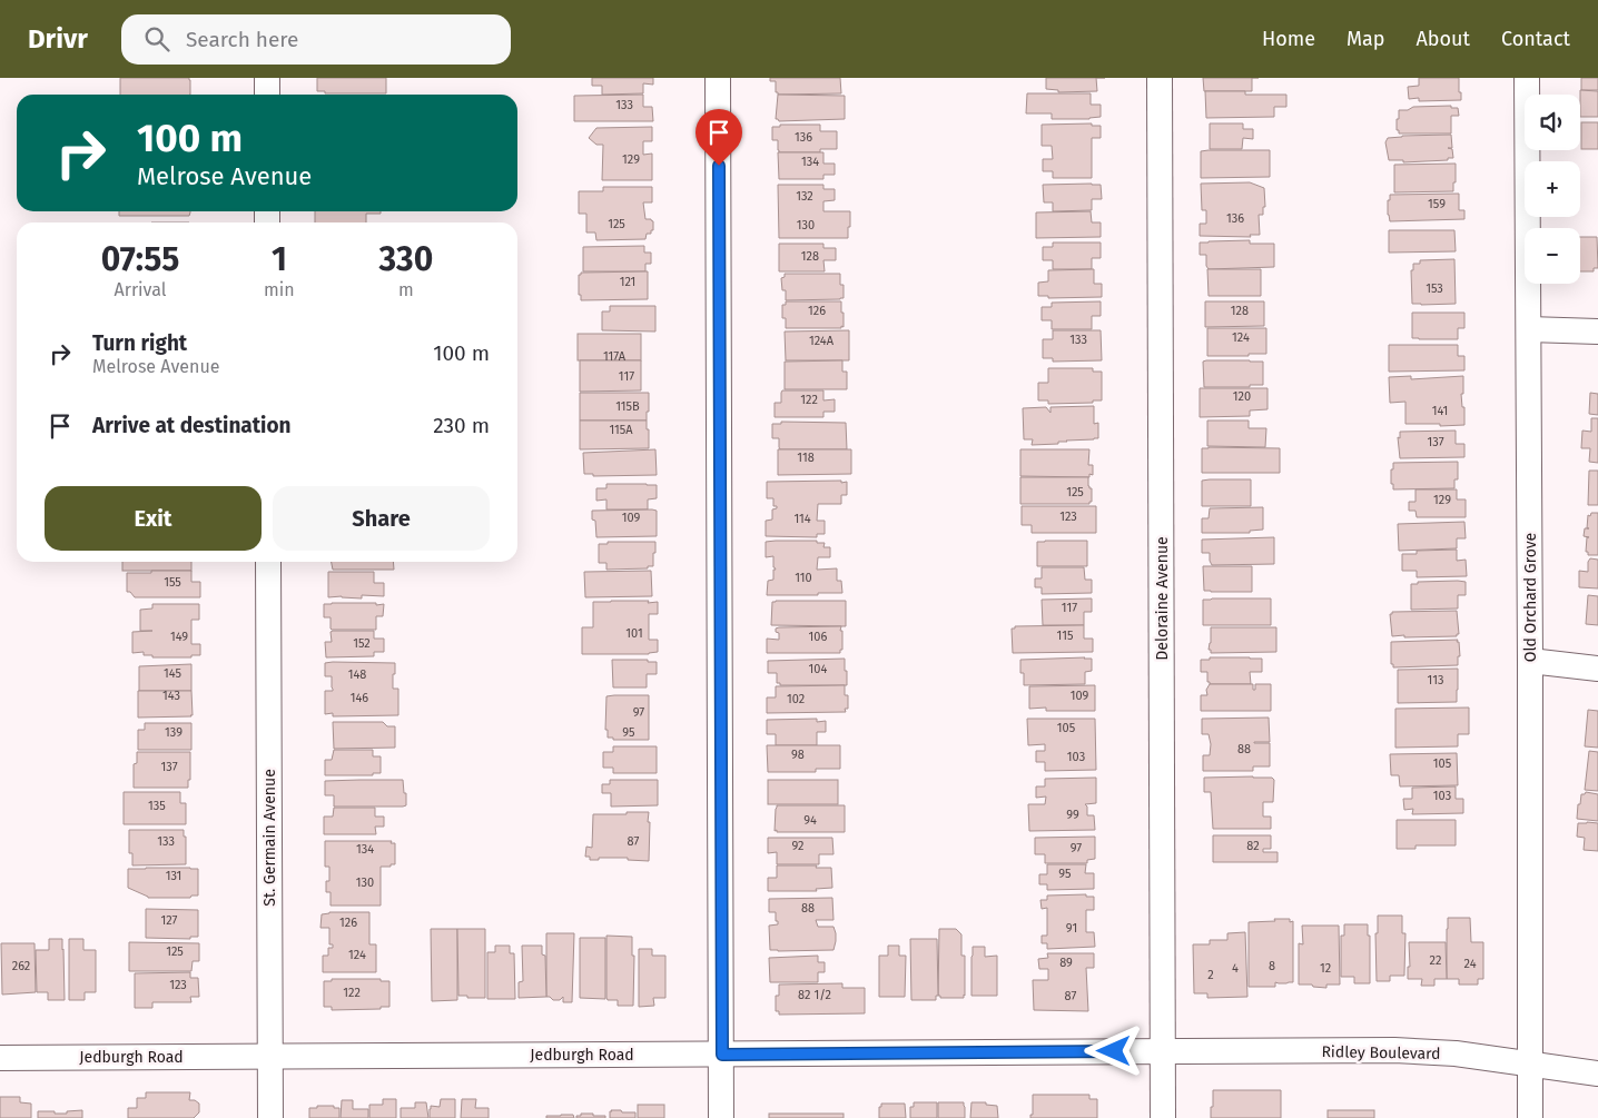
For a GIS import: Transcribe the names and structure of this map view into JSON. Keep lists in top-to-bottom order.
{
  "streets": {
    "street": [
      "Old Orchard Grove",
      "Deloraine Avenue",
      "St. Germain Avenue",
      "Ridley Boulevard",
      "Jedburgh Road"
    ]
  },
  "crossings": [
    ["Old Orchard Grove", "Ridley Boulevard"],
    ["Deloraine Avenue", "Ridley Boulevard"],
    ["Deloraine Avenue", "Jedburgh Road"],
    ["St. Germain Avenue", "Jedburgh Road"],
    ["Ridley Boulevard", "Jedburgh Road"]
  ],
  "house_numbers": [
    "133",
    "136",
    "129",
    "134",
    "132",
    "159",
    "136",
    "125",
    "130",
    "128",
    "121",
    "153",
    "126",
    "128",
    "124",
    "133",
    "124A",
    "117A",
    "117",
    "120",
    "122",
    "115B",
    "141",
    "115A",
    "137",
    "118",
    "125",
    "129",
    "123",
    "109",
    "114",
    "110",
    "155",
    "117",
    "101",
    "115",
    "149",
    "106",
    "152",
    "104",
    "145",
    "148",
    "113",
    "143",
    "109",
    "146",
    "102",
    "97",
    "105",
    "139",
    "95",
    "88",
    "98",
    "103",
    "105",
    "137",
    "103",
    "135",
    "99",
    "94",
    "133",
    "87",
    "92",
    "82",
    "97",
    "134",
    "95",
    "131",
    "130",
    "88",
    "127",
    "126",
    "91",
    "125",
    "124",
    "22",
    "89",
    "24",
    "262",
    "8",
    "4",
    "12",
    "2",
    "123",
    "122",
    "82 1/2",
    "87"
  ],
  "page": {
    "header": "Drivr",
    "search": "Search here",
    "nav": [
      "Home",
      "Map",
      "About",
      "Contact"
    ],
    "map_buttons": ["+", "−"],
    "turn": ["100 m", "Melrose Avenue"],
    "eta": [
      "07:55",
      "Arrival",
      "1",
      "min",
      "330",
      "m"
    ],
    "list": [
      {
        "name": "Turn right",
        "note": "Melrose Avenue",
        "value": "100 m"
      },
      {
        "name": "Arrive at destination",
        "value": "230 m"
      }
    ],
    "buttons": ["Exit", "Share"]
  }
}
